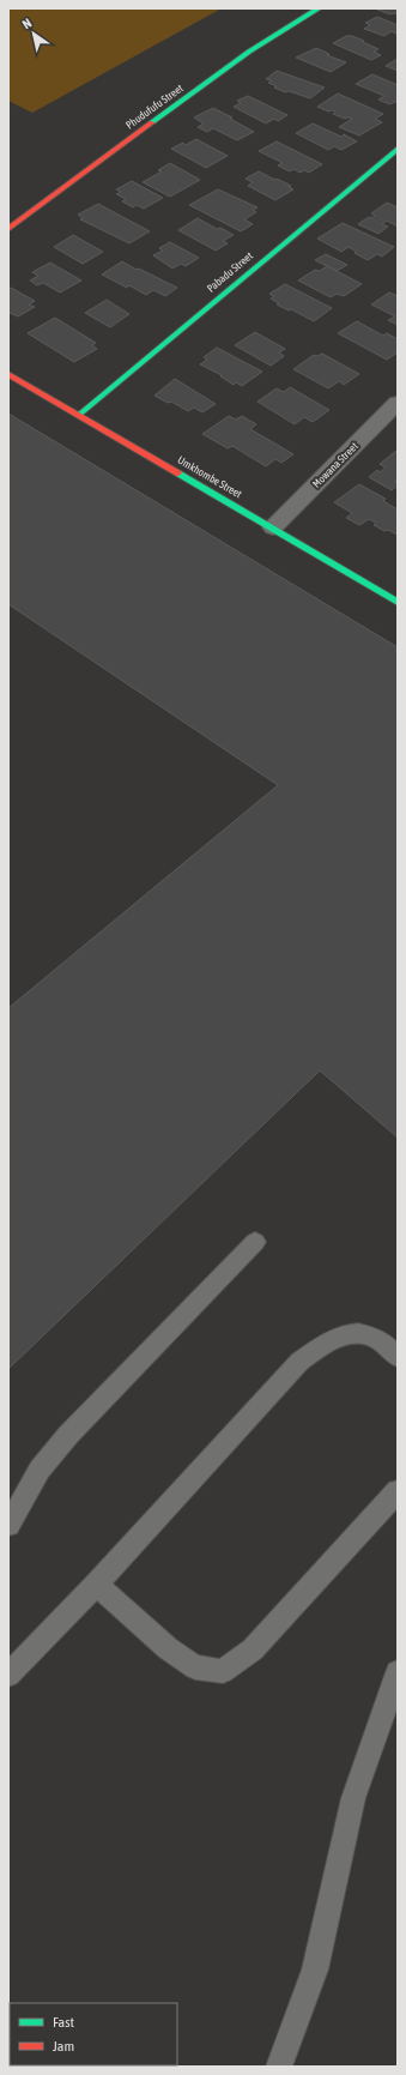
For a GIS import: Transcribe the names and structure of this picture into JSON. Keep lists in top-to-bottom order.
{
  "streets": {
    "street": [
      "Phudufufu Street",
      "Pabadu Street",
      "Mowana Street",
      "Umkhombe Street"
    ]
  },
  "crossings": [
    ["Pabadu Street", "Umkhombe Street"],
    ["Mowana Street", "Umkhombe Street"]
  ],
  "legend": ["Fast", "Jam"],
  "north": "top left"
}
